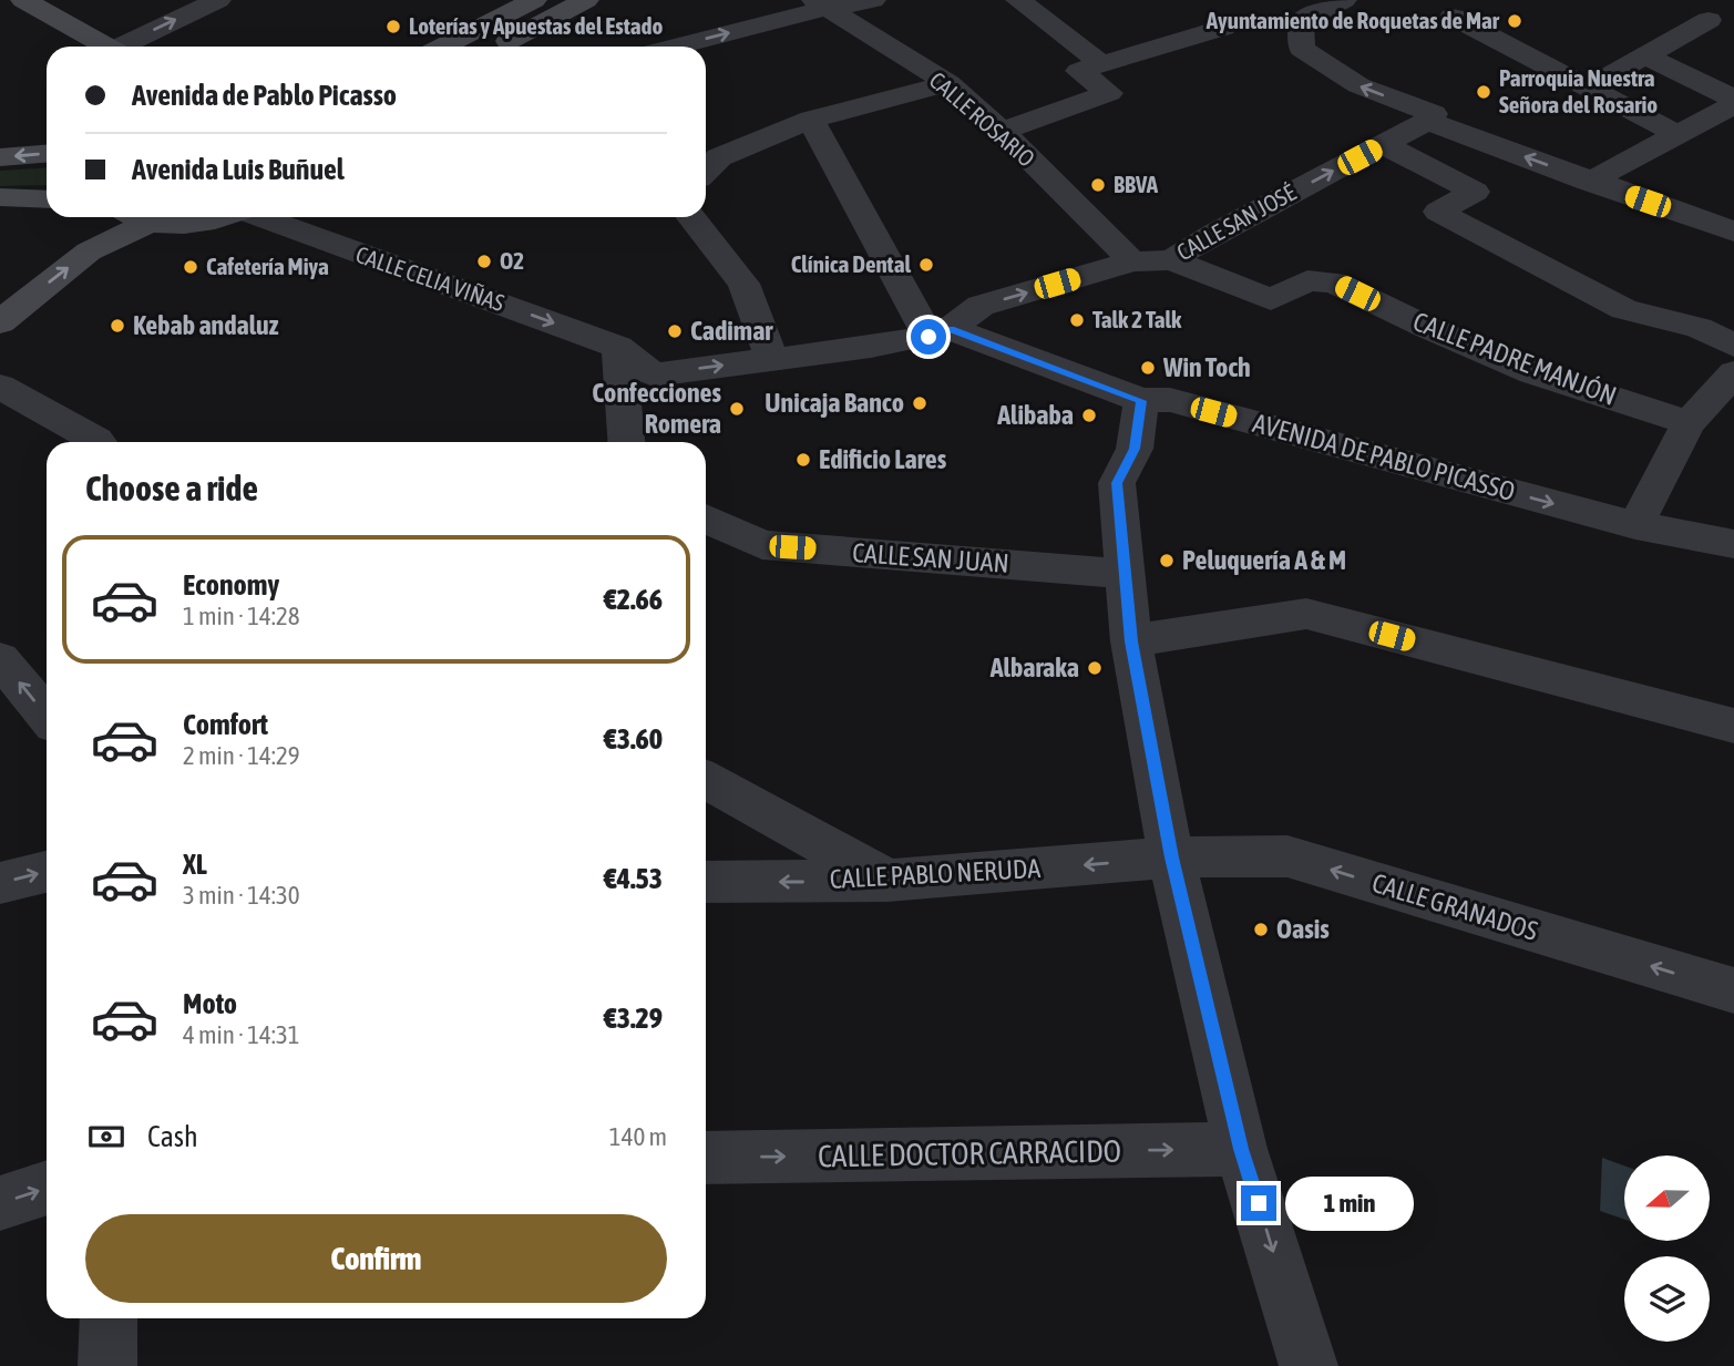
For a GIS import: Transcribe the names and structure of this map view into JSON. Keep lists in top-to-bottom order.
{
  "streets": {
    "street": [
      "CALLE ROSARIO",
      "CALLE SAN JOSÉ",
      "CALLE CELIA VIÑAS",
      "CALLE PADRE MANJÓN",
      "AVENIDA DE PABLO PICASSO",
      "CALLE SAN JUAN",
      "CALLE PABLO NERUDA",
      "CALLE GRANADOS",
      "CALLE DOCTOR CARRACIDO"
    ]
  },
  "crossings": [
    ["CALLE ROSARIO", "CALLE SAN JOSÉ"],
    ["CALLE SAN JOSÉ", "CALLE CELIA VIÑAS"],
    ["CALLE SAN JOSÉ", "CALLE PADRE MANJÓN"],
    ["CALLE SAN JOSÉ", "AVENIDA DE PABLO PICASSO"],
    ["CALLE CELIA VIÑAS", "AVENIDA DE PABLO PICASSO"],
    ["CALLE PABLO NERUDA", "CALLE GRANADOS"]
  ],
  "one_way": ["CALLE CELIA VIÑAS", "CALLE PABLO NERUDA", "CALLE DOCTOR CARRACIDO"],
  "places": [
    "Ayuntamiento de Roquetas de Mar",
    "Loterías y Apuestas del Estado",
    "Parroquia Nuestra Señora del Rosario",
    "BBVA",
    "O2",
    "Clínica Dental",
    "Cafetería Miya",
    "Talk 2 Talk",
    "Kebab andaluz",
    "Cadimar",
    "Win Toch",
    "Unicaja Banco",
    "Confecciones Romera",
    "Alibaba",
    "Edificio Lares",
    "Peluquería A & M",
    "Albaraka",
    "Oasis"
  ],
  "north": "left",
  "page": {
    "banner": ["Avenida de Pablo Picasso", "Avenida Luis Buñuel"],
    "heading": "Choose a ride",
    "list": [
      {
        "name": "Economy",
        "note": "1 min · 14:28",
        "value": "€2.66"
      },
      {
        "name": "Comfort",
        "note": "2 min · 14:29",
        "value": "€3.60"
      },
      {
        "name": "XL",
        "note": "3 min · 14:30",
        "value": "€4.53"
      },
      {
        "name": "Moto",
        "note": "4 min · 14:31",
        "value": "€3.29"
      }
    ],
    "pay": ["Cash", "140 m"],
    "bubble": "1 min",
    "buttons": "Confirm"
  }
}
